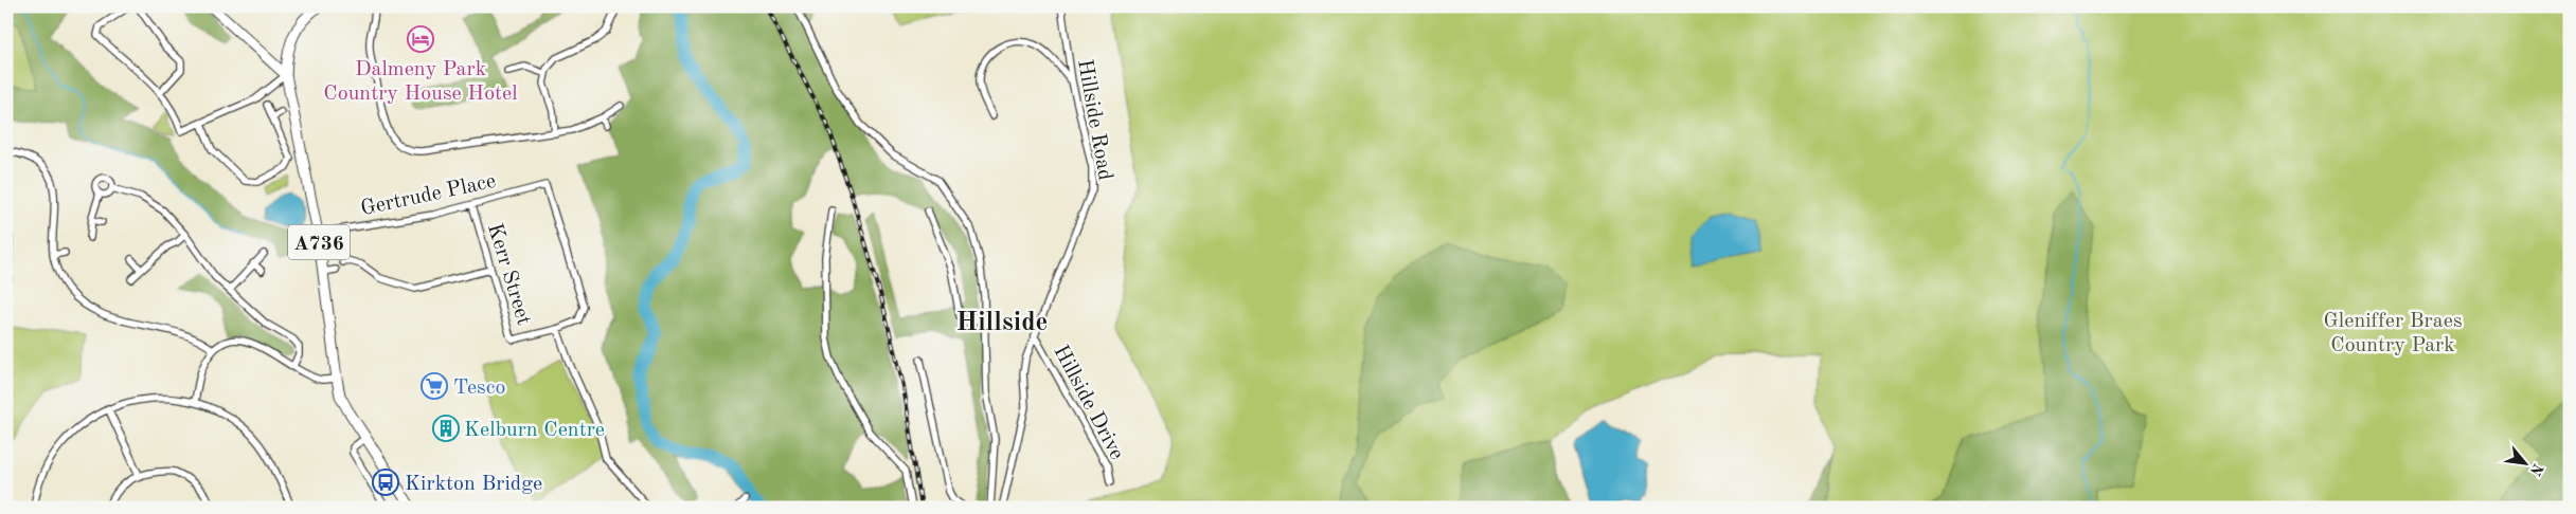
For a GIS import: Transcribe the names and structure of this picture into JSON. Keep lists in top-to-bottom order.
{
  "streets": {
    "main road": ["A736"],
    "street": [
      "Hillside Road",
      "Gertrude Place",
      "Kerr Street",
      "Hillside Drive"
    ]
  },
  "crossings": [
    ["Hillside Road", "Hillside Drive"],
    ["Gertrude Place", "A736"],
    ["Gertrude Place", "Kerr Street"]
  ],
  "districts": ["Hillside"],
  "parks": ["Gleniffer Braes Country Park"],
  "places": {
    "hotel": ["Dalmeny Park Country House Hotel"],
    "supermarket": ["Tesco"],
    "building": ["Kelburn Centre"],
    "bus stop": ["Kirkton Bridge"]
  },
  "north": "bottom right"
}
